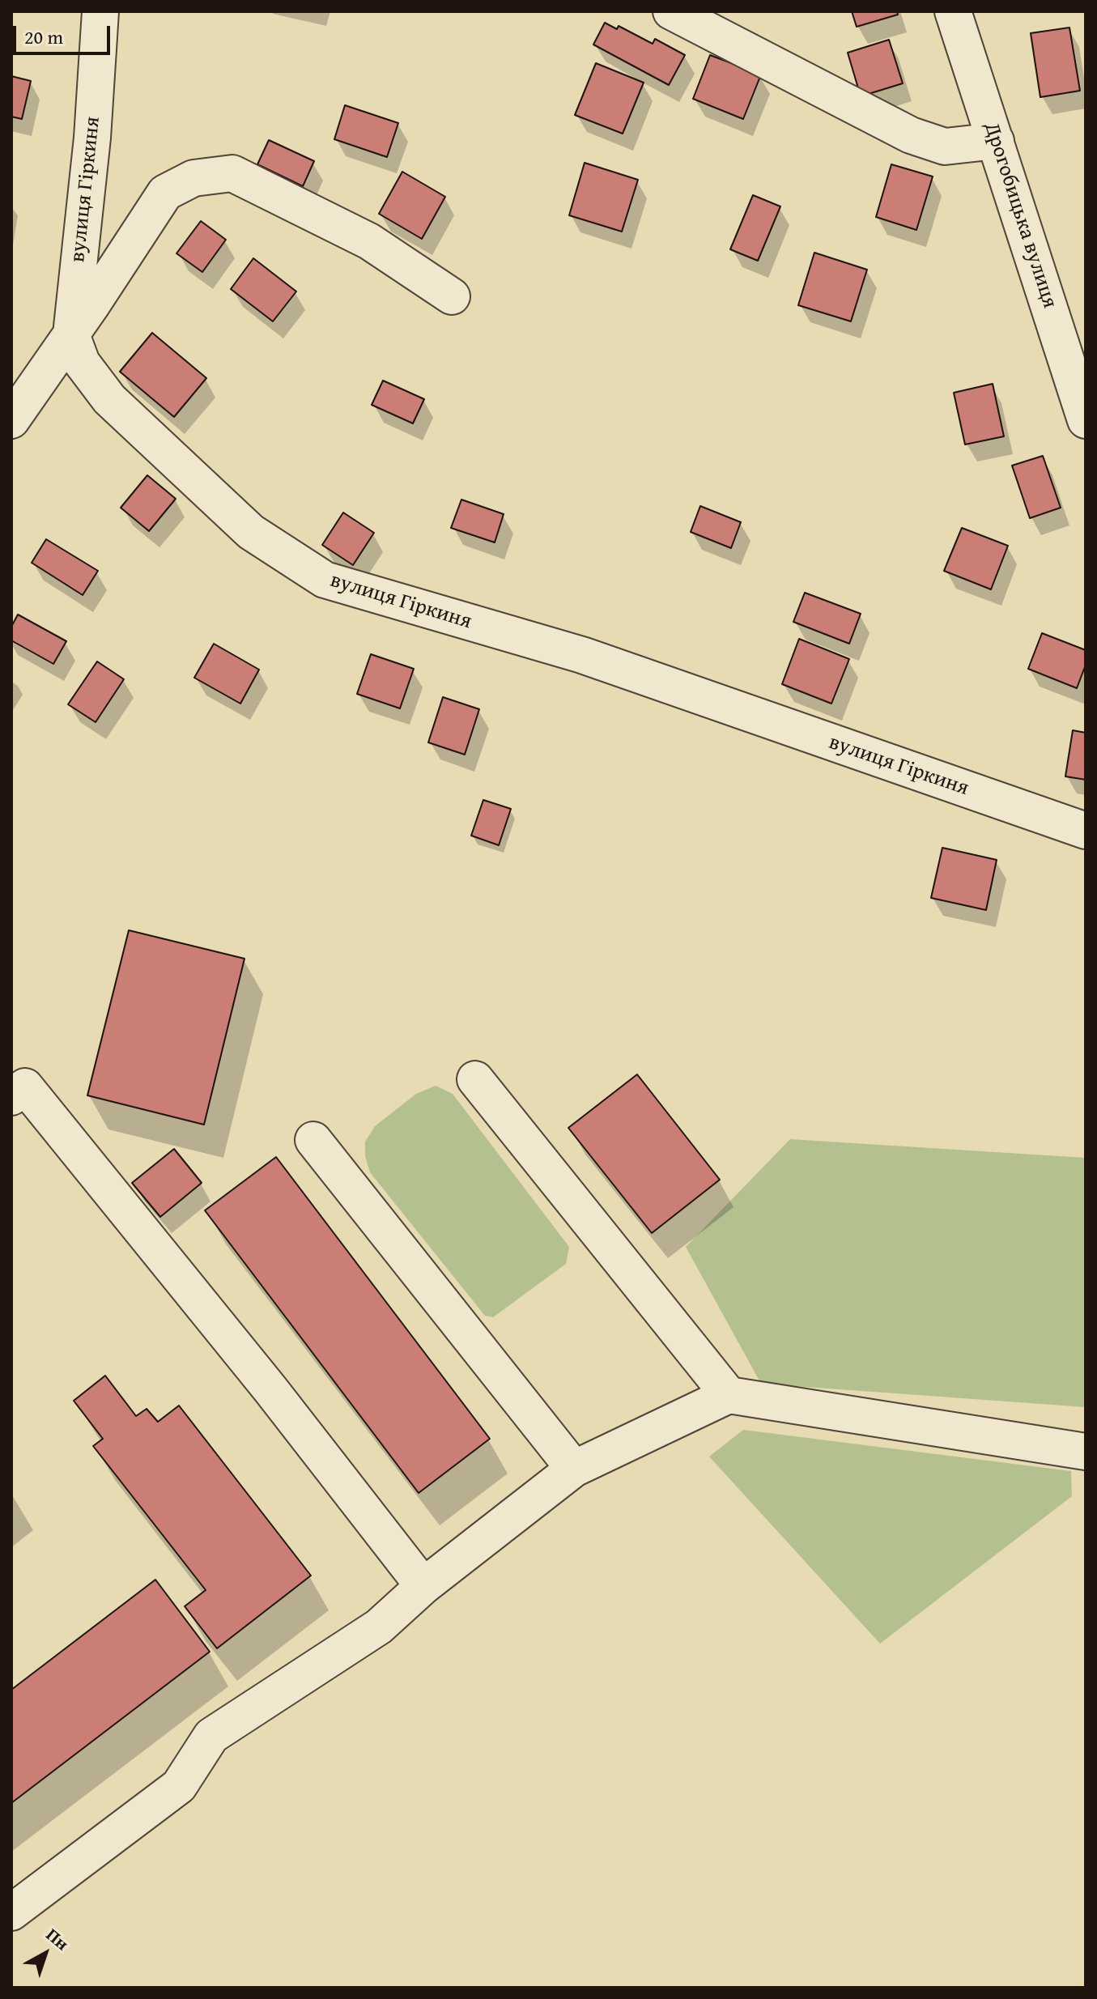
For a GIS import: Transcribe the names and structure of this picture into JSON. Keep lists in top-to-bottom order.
{
  "streets": {
    "street": ["вулиця Гіркиня", "Дрогобицька вулиця"]
  },
  "scale_bar": "20 m",
  "north": "top right"
}
